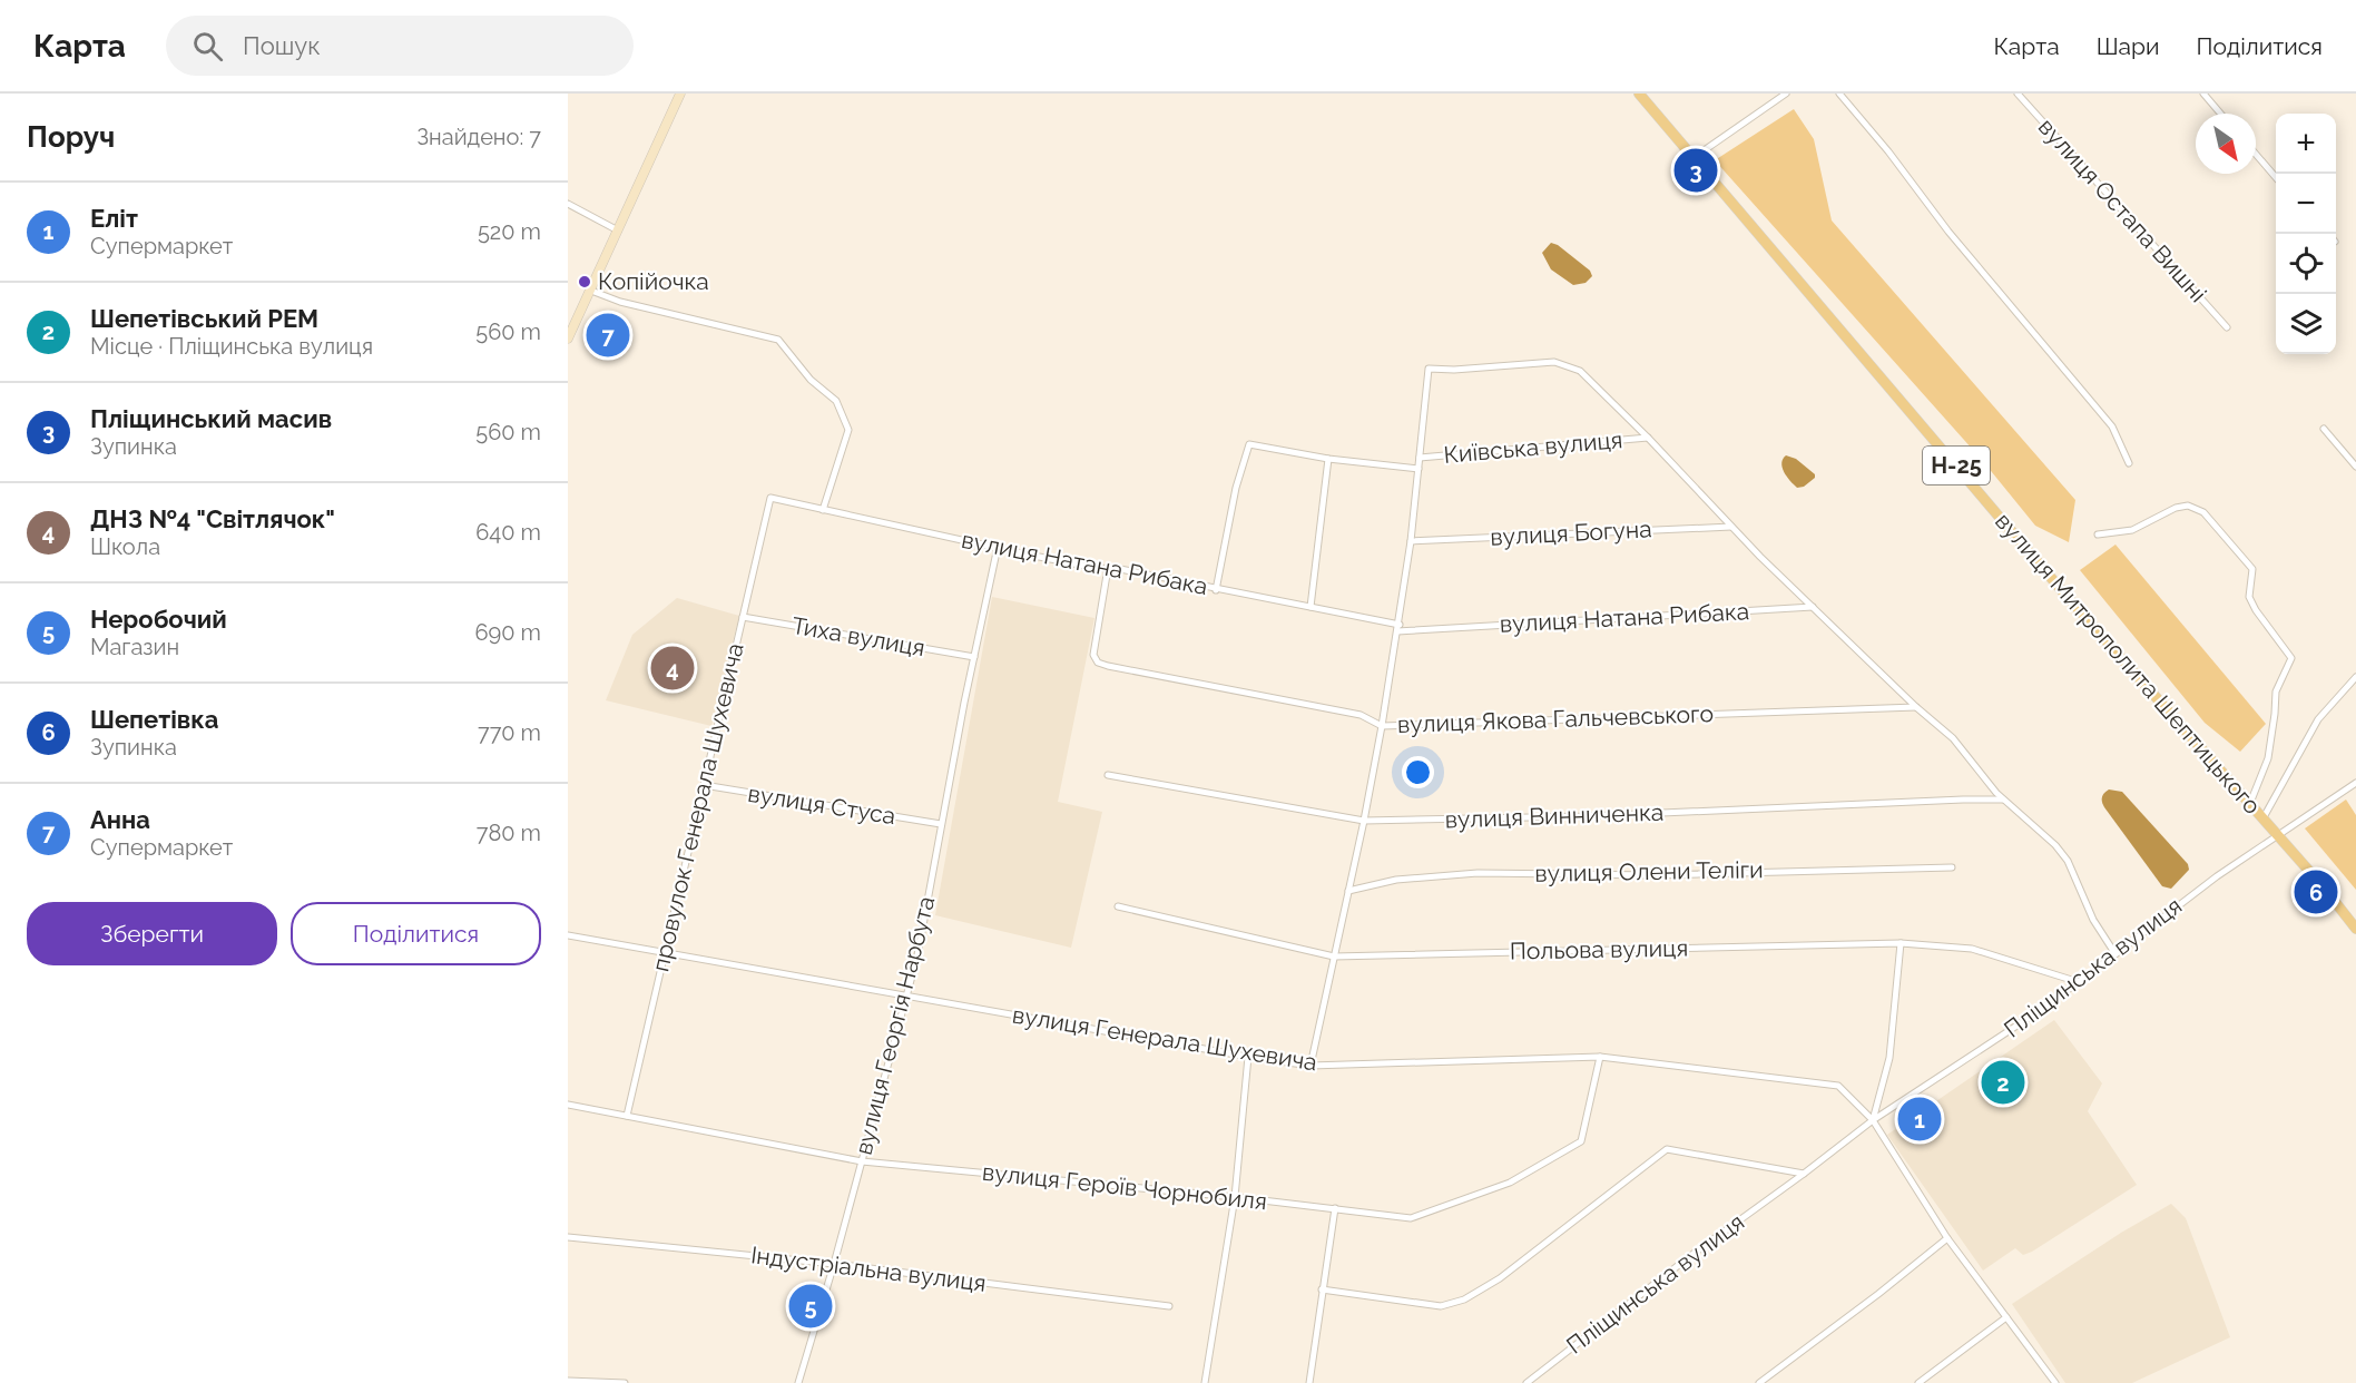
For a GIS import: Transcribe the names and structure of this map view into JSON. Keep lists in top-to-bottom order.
{
  "streets": {
    "main road": ["Н-25", "вулиця Митрополита Шептицького"],
    "street": [
      "вулиця Остапа Вишні",
      "Київська вулиця",
      "вулиця Богуна",
      "вулиця Натана Рибака",
      "Тиха вулиця",
      "вулиця Якова Гальчевського",
      "вулиця Стуса",
      "провулок Генерала Шухевича",
      "вулиця Винниченка",
      "вулиця Олени Теліги",
      "Польова вулиця",
      "Пліщинська вулиця",
      "вулиця Георгія Нарбута",
      "вулиця Генерала Шухевича",
      "вулиця Героїв Чорнобиля",
      "Індустріальна вулиця"
    ]
  },
  "crossings": [
    ["Київська вулиця", "вулиця Натана Рибака"],
    ["вулиця Натана Рибака", "вулиця Якова Гальчевського"],
    ["вулиця Натана Рибака", "провулок Генерала Шухевича"],
    ["вулиця Натана Рибака", "вулиця Георгія Нарбута"],
    ["Тиха вулиця", "провулок Генерала Шухевича"],
    ["Тиха вулиця", "вулиця Георгія Нарбута"],
    ["вулиця Митрополита Шептицького", "Пліщинська вулиця"],
    ["вулиця Стуса", "провулок Генерала Шухевича"],
    ["вулиця Стуса", "вулиця Георгія Нарбута"],
    ["провулок Генерала Шухевича", "вулиця Генерала Шухевича"],
    ["провулок Генерала Шухевича", "вулиця Героїв Чорнобиля"],
    ["Польова вулиця", "Пліщинська вулиця"],
    ["Пліщинська вулиця", "вулиця Генерала Шухевича"],
    ["вулиця Георгія Нарбута", "вулиця Генерала Шухевича"],
    ["вулиця Георгія Нарбута", "вулиця Героїв Чорнобиля"],
    ["вулиця Георгія Нарбута", "Індустріальна вулиця"],
    ["вулиця Генерала Шухевича", "вулиця Героїв Чорнобиля"]
  ],
  "places": ["Копійочка"],
  "north": "bottom right",
  "page": {
    "header": "Карта",
    "search": "Пошук",
    "nav": ["Карта", "Шари", "Поділитися"],
    "heading": ["Поруч", "Знайдено: 7"],
    "map_buttons": ["+", "−"],
    "pins": [
      "3",
      "7",
      "4",
      "6",
      "2",
      "1",
      "5"
    ],
    "list": [
      {
        "mark": "1",
        "name": "Еліт",
        "note": "Супермаркет",
        "value": "520 m"
      },
      {
        "mark": "2",
        "name": "Шепетівський РЕМ",
        "note": "Місце · Пліщинська вулиця",
        "value": "560 m"
      },
      {
        "mark": "3",
        "name": "Пліщинський масив",
        "note": "Зупинка",
        "value": "560 m"
      },
      {
        "mark": "4",
        "name": "ДНЗ №4 \"Світлячок\"",
        "note": "Школа",
        "value": "640 m"
      },
      {
        "mark": "5",
        "name": "Неробочий",
        "note": "Магазин",
        "value": "690 m"
      },
      {
        "mark": "6",
        "name": "Шепетівка",
        "note": "Зупинка",
        "value": "770 m"
      },
      {
        "mark": "7",
        "name": "Анна",
        "note": "Супермаркет",
        "value": "780 m"
      }
    ],
    "buttons": ["Зберегти", "Поділитися"]
  }
}
